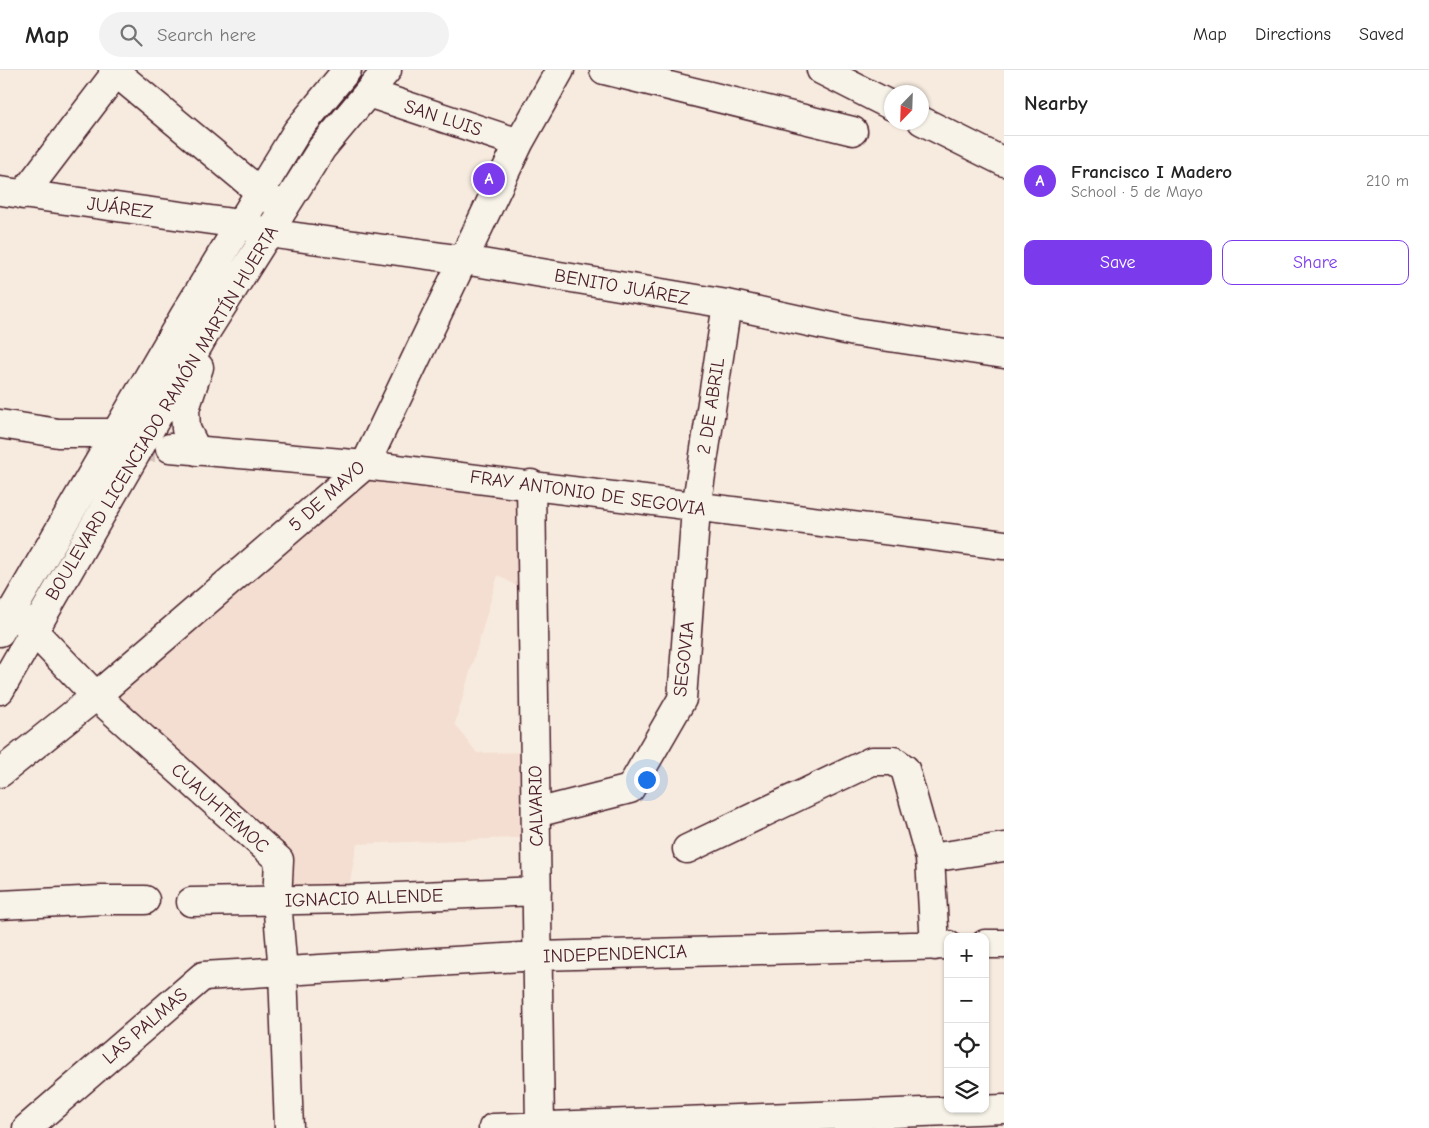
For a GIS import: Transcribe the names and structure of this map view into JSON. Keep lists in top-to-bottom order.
{
  "streets": {
    "street": [
      "SAN LUIS",
      "JUÁREZ",
      "BENITO JUÁREZ",
      "2 DE ABRIL",
      "BOULEVARD LICENCIADO RAMÓN MARTÍN HUERTA",
      "FRAY ANTONIO DE SEGOVIA",
      "5 DE MAYO",
      "SEGOVIA",
      "CALVARIO",
      "CUAUHTÉMOC",
      "IGNACIO ALLENDE",
      "INDEPENDENCIA",
      "LAS PALMAS"
    ]
  },
  "crossings": [
    ["SAN LUIS", "BOULEVARD LICENCIADO RAMÓN MARTÍN HUERTA"],
    ["SAN LUIS", "5 DE MAYO"],
    ["JUÁREZ", "BENITO JUÁREZ"],
    ["JUÁREZ", "BOULEVARD LICENCIADO RAMÓN MARTÍN HUERTA"],
    ["BENITO JUÁREZ", "2 DE ABRIL"],
    ["BENITO JUÁREZ", "BOULEVARD LICENCIADO RAMÓN MARTÍN HUERTA"],
    ["BENITO JUÁREZ", "5 DE MAYO"],
    ["2 DE ABRIL", "FRAY ANTONIO DE SEGOVIA"],
    ["2 DE ABRIL", "SEGOVIA"],
    ["BOULEVARD LICENCIADO RAMÓN MARTÍN HUERTA", "FRAY ANTONIO DE SEGOVIA"],
    ["BOULEVARD LICENCIADO RAMÓN MARTÍN HUERTA", "CUAUHTÉMOC"],
    ["FRAY ANTONIO DE SEGOVIA", "5 DE MAYO"],
    ["FRAY ANTONIO DE SEGOVIA", "SEGOVIA"],
    ["FRAY ANTONIO DE SEGOVIA", "CALVARIO"],
    ["5 DE MAYO", "CUAUHTÉMOC"],
    ["SEGOVIA", "CALVARIO"],
    ["CALVARIO", "IGNACIO ALLENDE"],
    ["CALVARIO", "INDEPENDENCIA"],
    ["CUAUHTÉMOC", "IGNACIO ALLENDE"],
    ["CUAUHTÉMOC", "INDEPENDENCIA"],
    ["CUAUHTÉMOC", "LAS PALMAS"],
    ["INDEPENDENCIA", "LAS PALMAS"]
  ],
  "north": "bottom left",
  "page": {
    "header": "Map",
    "search": "Search here",
    "nav": ["Map", "Directions", "Saved"],
    "heading": "Nearby",
    "list": [
      {
        "mark": "A",
        "name": "Francisco I Madero",
        "note": "School · 5 de Mayo",
        "value": "210 m"
      }
    ],
    "pins": "A",
    "buttons": ["Save", "Share"],
    "map_buttons": ["+", "−"]
  }
}
